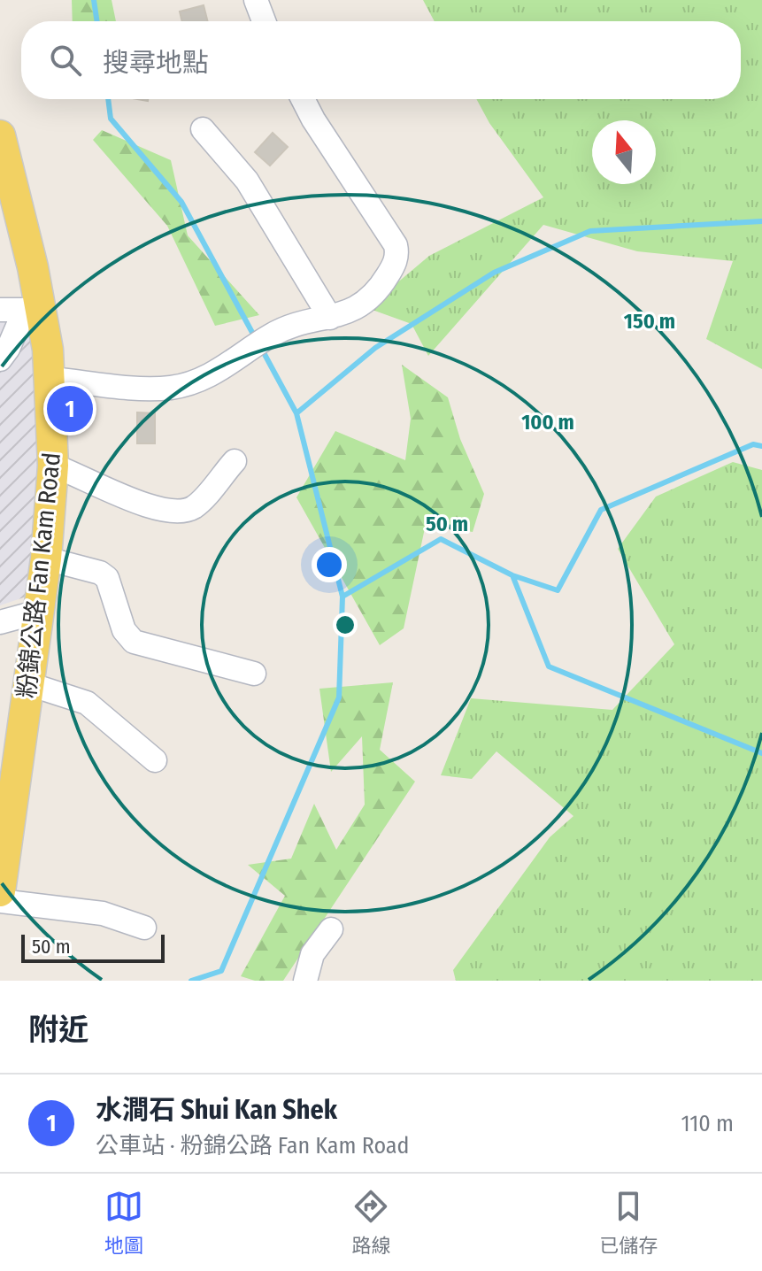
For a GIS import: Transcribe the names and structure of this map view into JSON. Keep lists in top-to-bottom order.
{
  "streets": {
    "main road": ["粉錦公路 Fan Kam Road"]
  },
  "scale_bar": "50 m",
  "north": "top",
  "page": {
    "search": "搜尋地點",
    "pins": "1",
    "scale": "50 m",
    "heading": "附近",
    "list": [
      {
        "mark": "1",
        "name": "水澗石 Shui Kan Shek",
        "note": "公車站 · 粉錦公路 Fan Kam Road",
        "value": "110 m"
      }
    ],
    "nav": ["地圖", "路線", "已儲存"]
  },
  "rings": ["150 m", "100 m", "50 m"]
}
